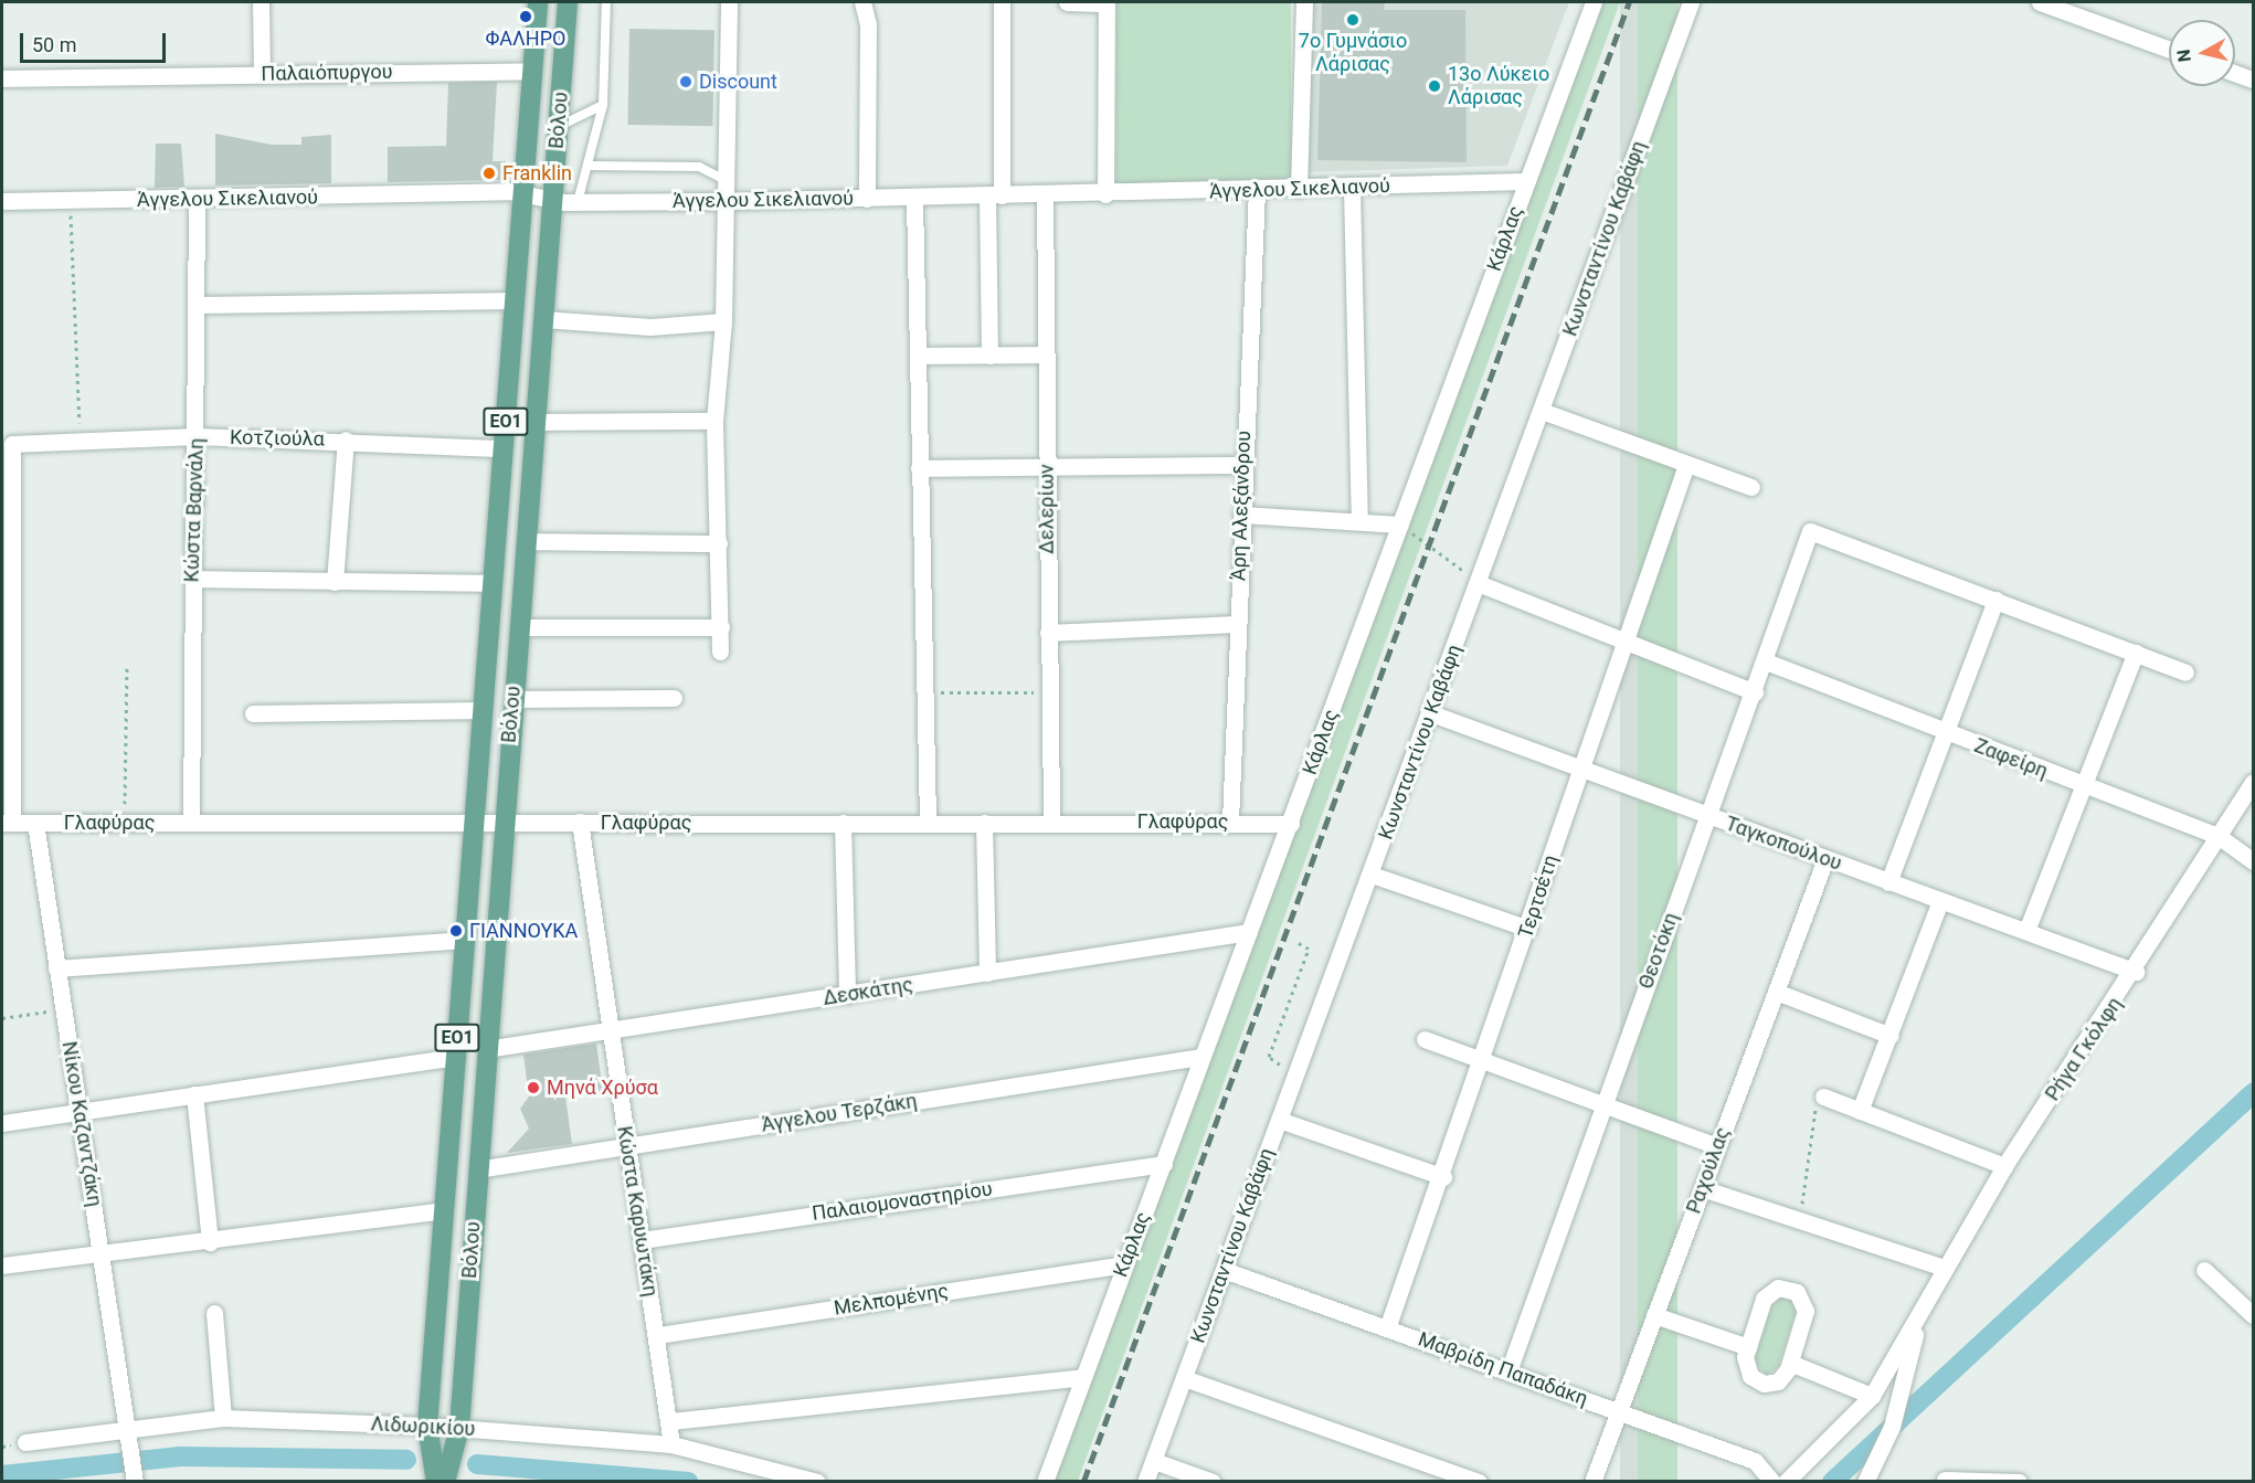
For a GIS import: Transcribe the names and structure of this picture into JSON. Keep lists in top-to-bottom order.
{
  "streets": {
    "main road": ["Βόλου", "ΕΟ1"],
    "street": [
      "Παλαιόπυργου",
      "Άγγελου Σικελιανού",
      "Κάρλας",
      "Κωνσταντίνου Καβάφη",
      "Κοτζιούλα",
      "Άρη Αλεξάνδρου",
      "Δελερίων",
      "Κώστα Βαρνάλη",
      "Ζαφείρη",
      "Γλαφύρας",
      "Ταγκοπούλου",
      "Τερτσέτη",
      "Θεοτόκη",
      "Δεσκάτης",
      "Ρήγα Γκόλφη",
      "Άγγελου Τερζάκη",
      "Νίκου Καζαντζάκη",
      "Ραχούλας",
      "Παλαιομοναστηρίου",
      "Κώστα Καρυωτάκη",
      "Μελπομένης",
      "Μαβρίδη Παπαδάκη",
      "Λιδωρικίου"
    ]
  },
  "crossings": [
    ["Παλαιόπυργου", "Βόλου"],
    ["Βόλου", "Άγγελου Σικελιανού"],
    ["Βόλου", "ΕΟ1"],
    ["Βόλου", "Κοτζιούλα"],
    ["Βόλου", "Γλαφύρας"],
    ["Βόλου", "Δεσκάτης"],
    ["Βόλου", "Άγγελου Τερζάκη"],
    ["Βόλου", "Λιδωρικίου"],
    ["Άγγελου Σικελιανού", "Κάρλας"],
    ["Άγγελου Σικελιανού", "Άρη Αλεξάνδρου"],
    ["Άγγελου Σικελιανού", "Δελερίων"],
    ["Άγγελου Σικελιανού", "Κώστα Βαρνάλη"],
    ["Κάρλας", "Γλαφύρας"],
    ["Κάρλας", "Δεσκάτης"],
    ["Κάρλας", "Άγγελου Τερζάκη"],
    ["Κάρλας", "Παλαιομοναστηρίου"],
    ["Κάρλας", "Μελπομένης"],
    ["Κωνσταντίνου Καβάφη", "Ταγκοπούλου"],
    ["Κωνσταντίνου Καβάφη", "Μαβρίδη Παπαδάκη"],
    ["ΕΟ1", "Λιδωρικίου"],
    ["Κοτζιούλα", "Κώστα Βαρνάλη"],
    ["Κοτζιούλα", "Γλαφύρας"],
    ["Άρη Αλεξάνδρου", "Γλαφύρας"],
    ["Δελερίων", "Γλαφύρας"],
    ["Κώστα Βαρνάλη", "Γλαφύρας"],
    ["Ζαφείρη", "Θεοτόκη"],
    ["Ζαφείρη", "Ρήγα Γκόλφη"],
    ["Γλαφύρας", "Νίκου Καζαντζάκη"],
    ["Γλαφύρας", "Κώστα Καρυωτάκη"],
    ["Ταγκοπούλου", "Τερτσέτη"],
    ["Ταγκοπούλου", "Θεοτόκη"],
    ["Ταγκοπούλου", "Ρήγα Γκόλφη"],
    ["Ταγκοπούλου", "Ραχούλας"],
    ["Τερτσέτη", "Μαβρίδη Παπαδάκη"],
    ["Θεοτόκη", "Μαβρίδη Παπαδάκη"],
    ["Δεσκάτης", "Κώστα Καρυωτάκη"],
    ["Άγγελου Τερζάκη", "Κώστα Καρυωτάκη"],
    ["Νίκου Καζαντζάκη", "Λιδωρικίου"],
    ["Ραχούλας", "Μαβρίδη Παπαδάκη"],
    ["Παλαιομοναστηρίου", "Κώστα Καρυωτάκη"],
    ["Κώστα Καρυωτάκη", "Μελπομένης"],
    ["Κώστα Καρυωτάκη", "Λιδωρικίου"]
  ],
  "places": [
    "ΦΑΛΗΡΟ",
    "7ο Γυμνάσιο Λάρισας",
    "Discount",
    "13ο Λύκειο Λάρισας",
    "Franklin",
    "ΓΙΑΝΝΟΥΚΑ",
    "Μηνά Χρύσα"
  ],
  "scale_bar": "50 m",
  "north": "left"
}
